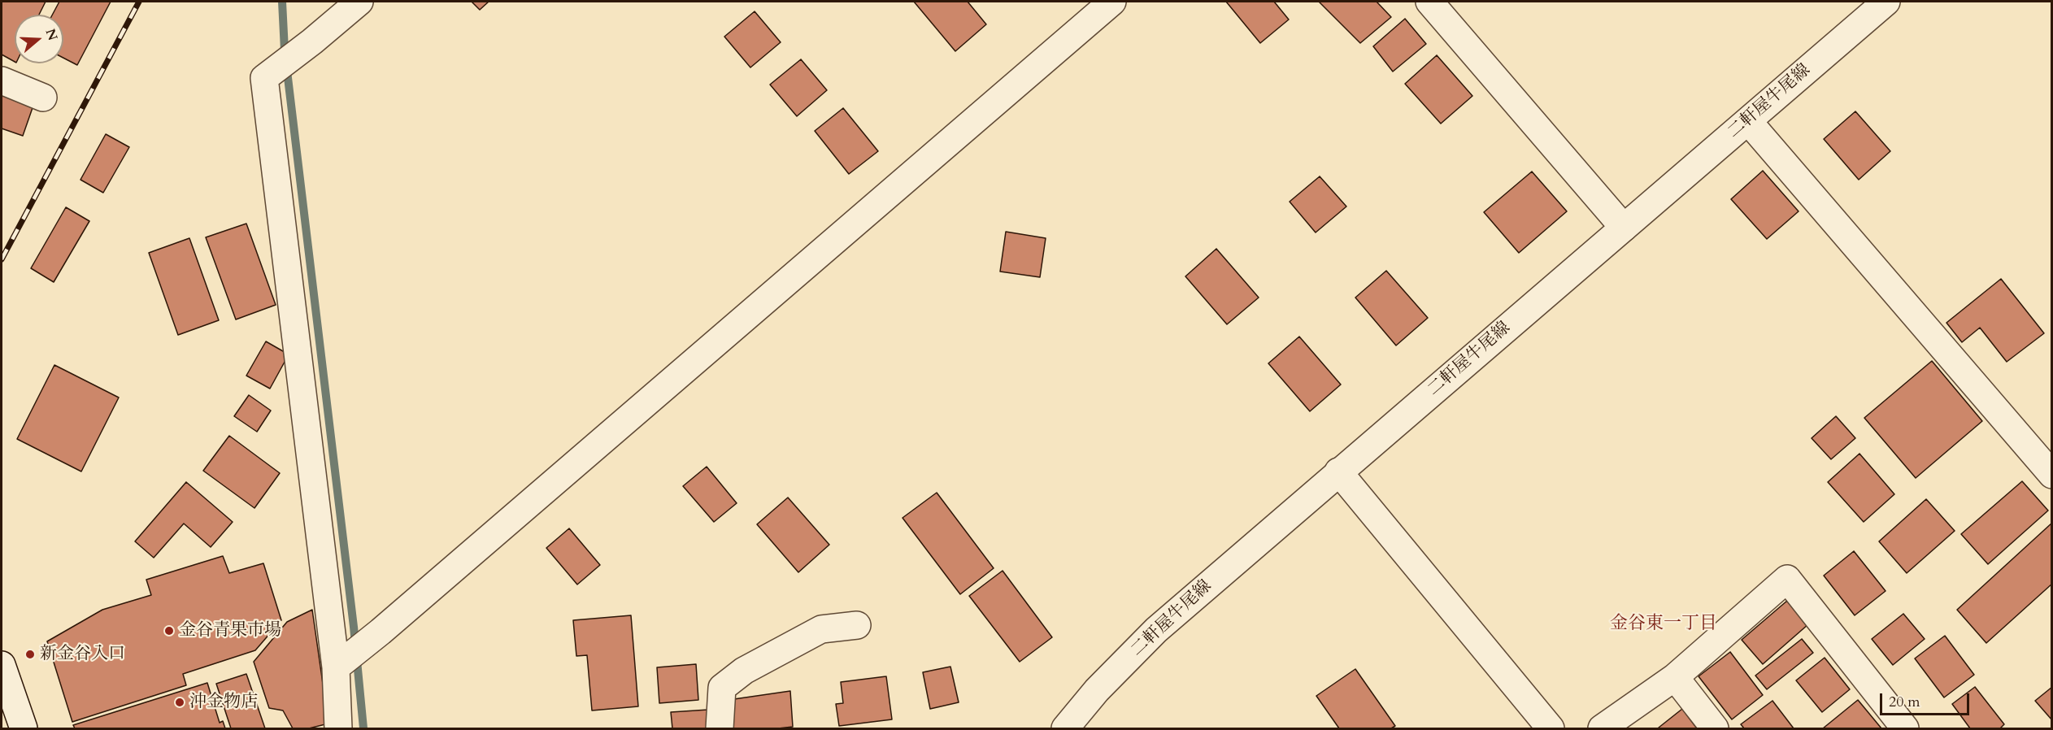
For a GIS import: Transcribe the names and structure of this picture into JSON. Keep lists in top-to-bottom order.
{
  "streets": {
    "street": ["二軒屋牛尾線"]
  },
  "districts": ["金谷東一丁目"],
  "places": ["金谷青果市場", "新金谷入口", "沖金物店"],
  "scale_bar": "20 m",
  "north": "right"
}
